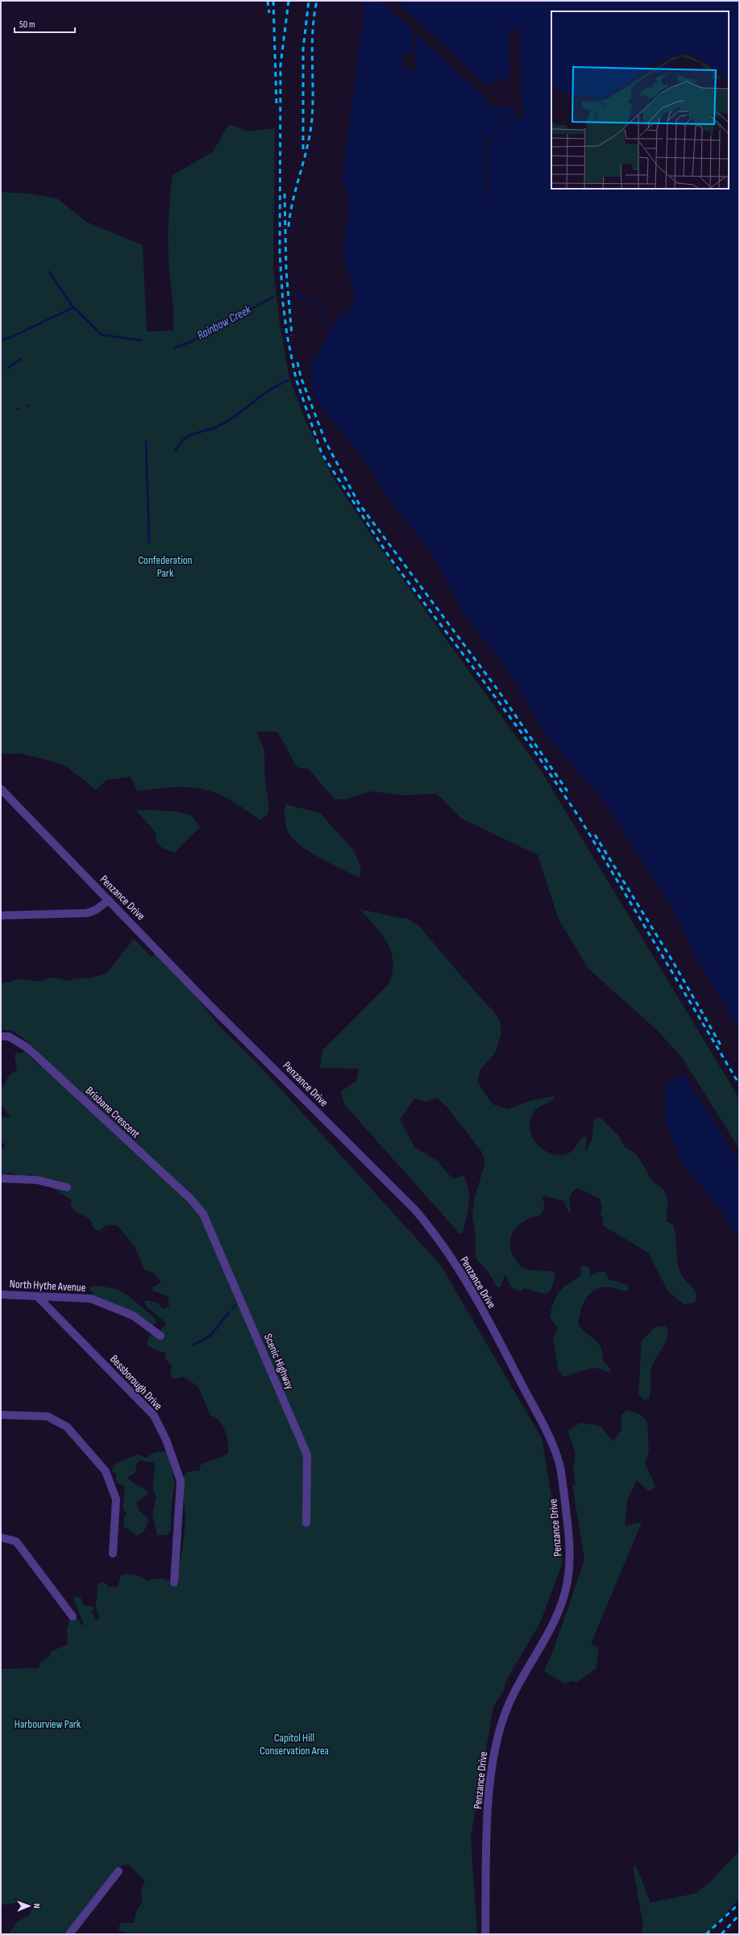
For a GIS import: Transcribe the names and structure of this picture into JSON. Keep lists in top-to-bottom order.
{
  "streets": {
    "street": [
      "Penzance Drive",
      "Brisbane Crescent",
      "North Hythe Avenue",
      "Scenic Highway",
      "Bessborough Drive"
    ]
  },
  "crossings": [
    ["Brisbane Crescent", "Scenic Highway"],
    ["North Hythe Avenue", "Bessborough Drive"]
  ],
  "water": ["Rainbow Creek"],
  "parks": ["Confederation Park", "Harbourview Park", "Capitol Hill Conservation Area"],
  "scale_bar": "50 m",
  "north": "right"
}
